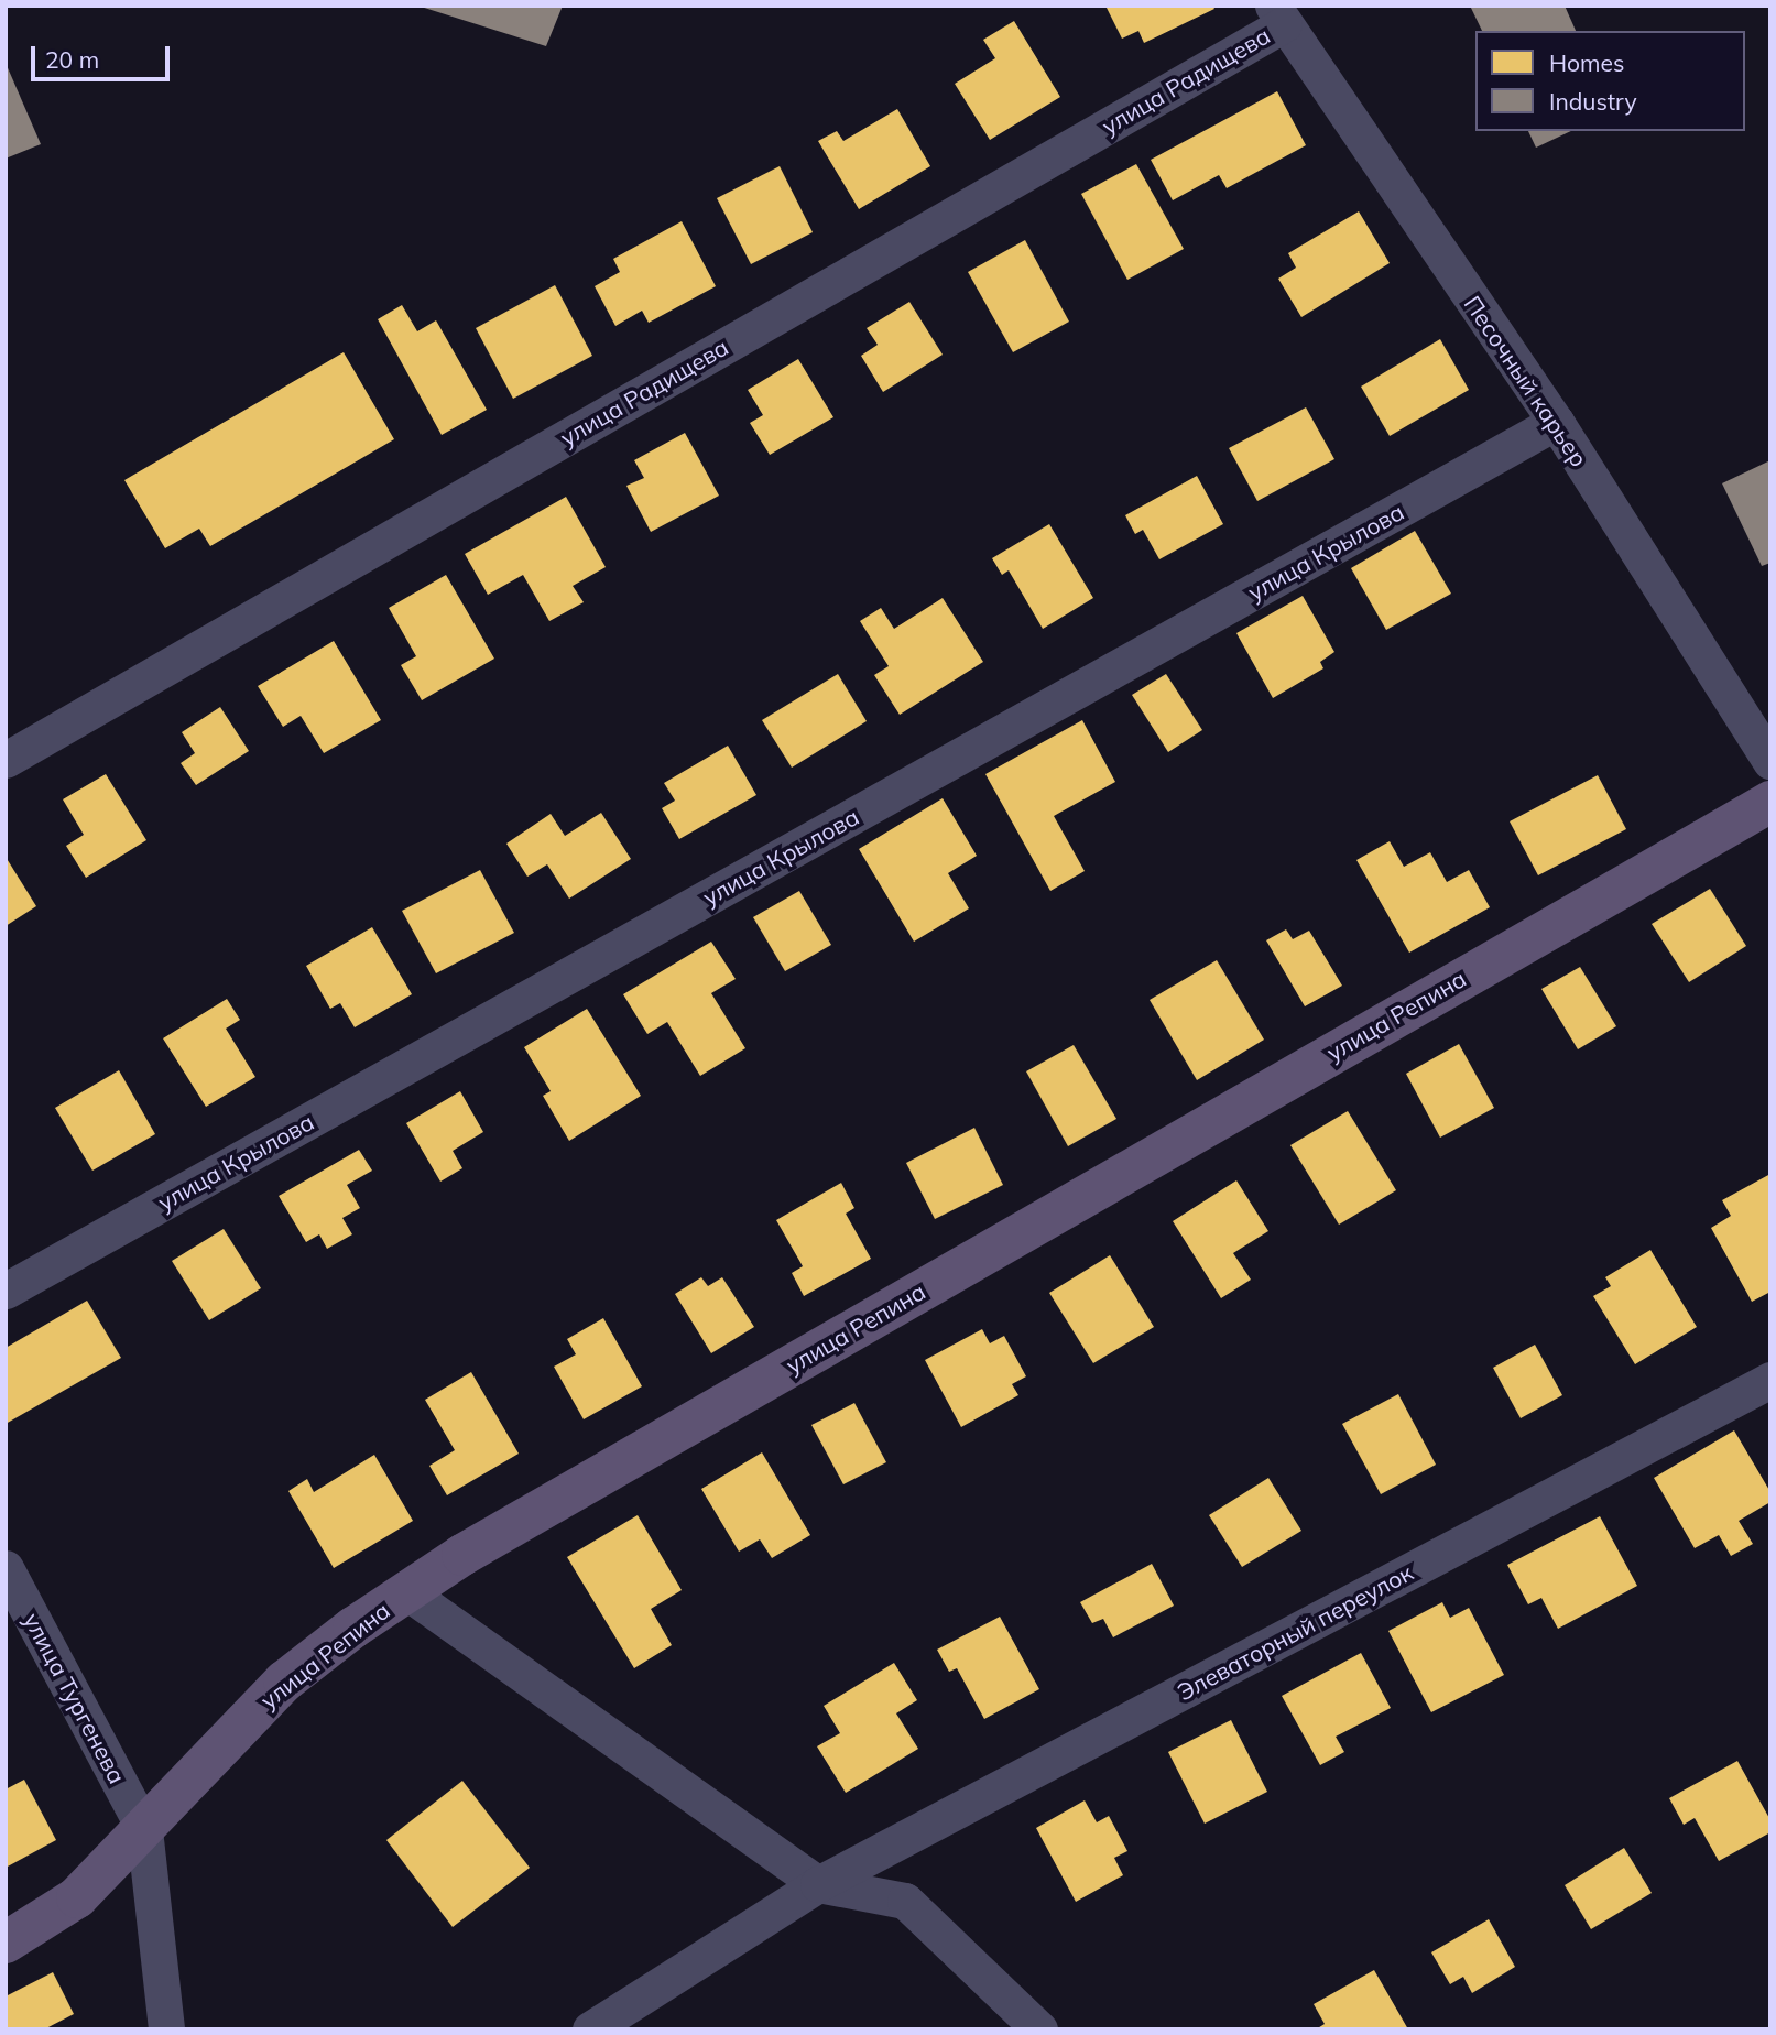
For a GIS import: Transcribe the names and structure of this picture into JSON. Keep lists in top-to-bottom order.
{
  "streets": {
    "main road": ["улица Репина"],
    "street": [
      "улица Радищева",
      "Песочный карьер",
      "улица Крылова",
      "Элеваторный переулок",
      "улица Тургенева"
    ]
  },
  "crossings": [
    ["улица Радищева", "Песочный карьер"],
    ["Песочный карьер", "улица Крылова"],
    ["улица Репина", "улица Тургенева"]
  ],
  "legend": ["Homes", "Industry"],
  "scale_bar": "20 m"
}
